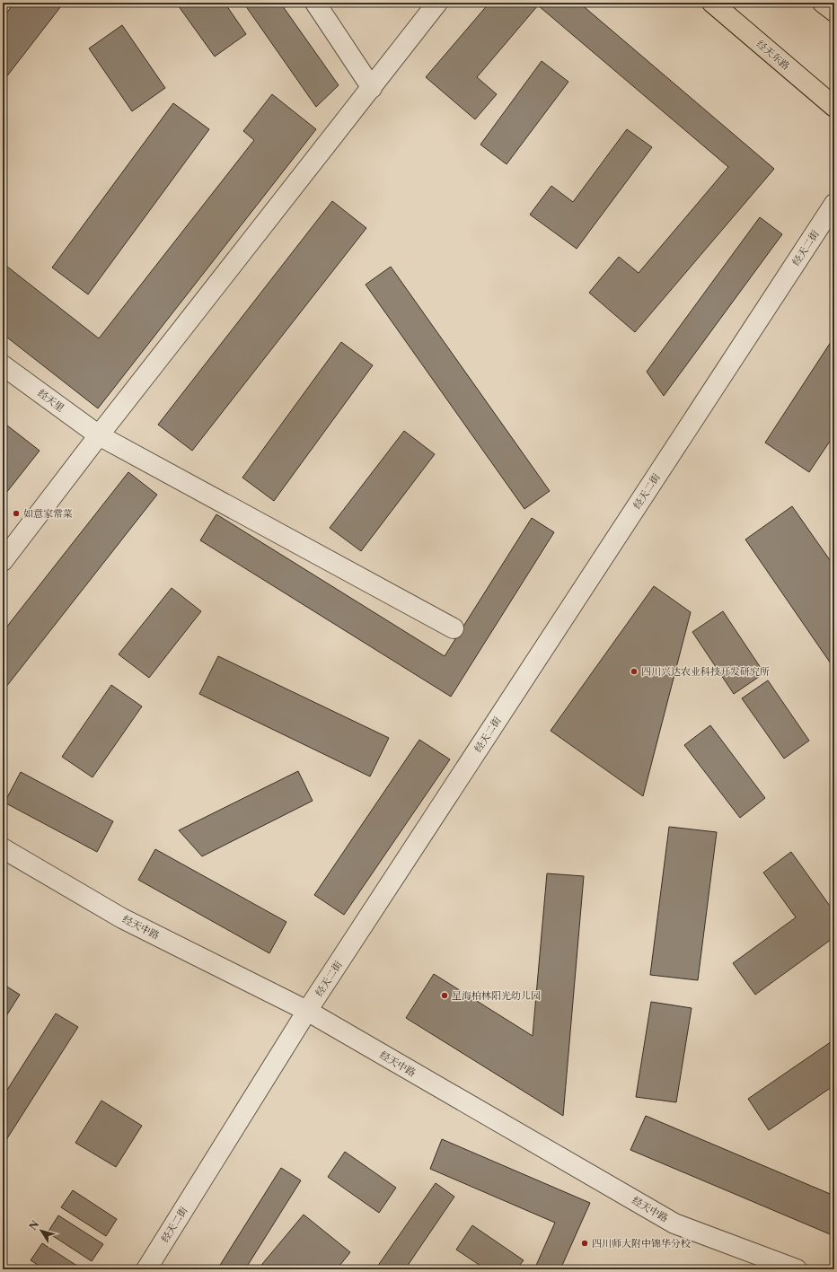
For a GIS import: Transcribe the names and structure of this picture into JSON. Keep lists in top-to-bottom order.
{
  "streets": {
    "main road": ["经天东路"],
    "street": ["经天二街", "经天里", "经天中路"]
  },
  "crossings": [
    ["经天二街", "经天中路"]
  ],
  "places": [
    "如意家常菜",
    "四川兴达农业科技开发研究所",
    "星海柏林阳光幼儿园",
    "四川师大附中锦华分校"
  ],
  "north": "top left"
}
